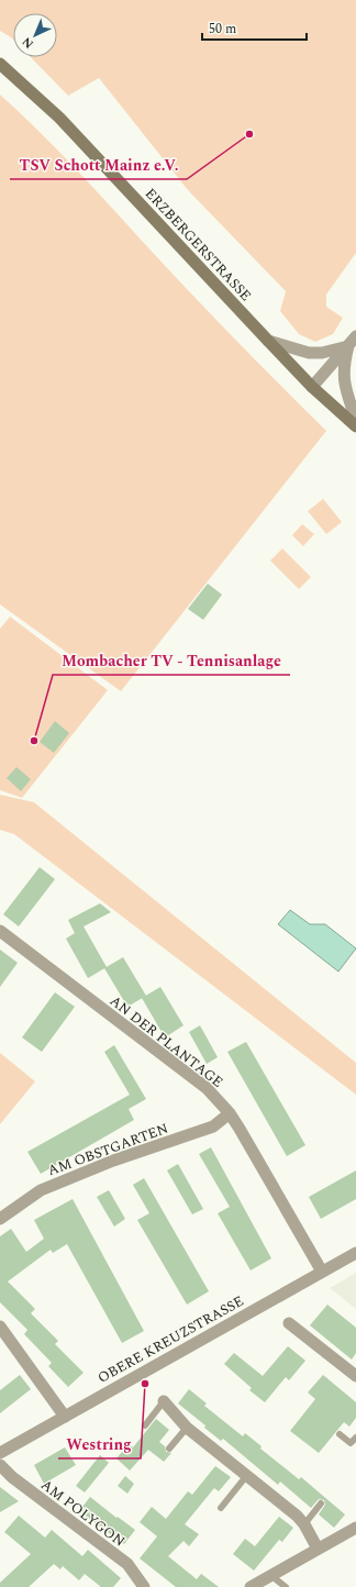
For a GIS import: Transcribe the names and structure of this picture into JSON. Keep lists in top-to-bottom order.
{
  "streets": {
    "main road": ["ERZBERGERSTRASSE"],
    "street": [
      "AN DER PLANTAGE",
      "AM OBSTGARTEN",
      "OBERE KREUZSTRASSE",
      "AM POLYGON"
    ]
  },
  "crossings": [
    ["AN DER PLANTAGE", "AM OBSTGARTEN"],
    ["AN DER PLANTAGE", "OBERE KREUZSTRASSE"]
  ],
  "places": ["TSV Schott Mainz e.V.", "Mombacher TV - Tennisanlage", "Westring"],
  "scale_bar": "50 m",
  "north": "bottom left"
}
